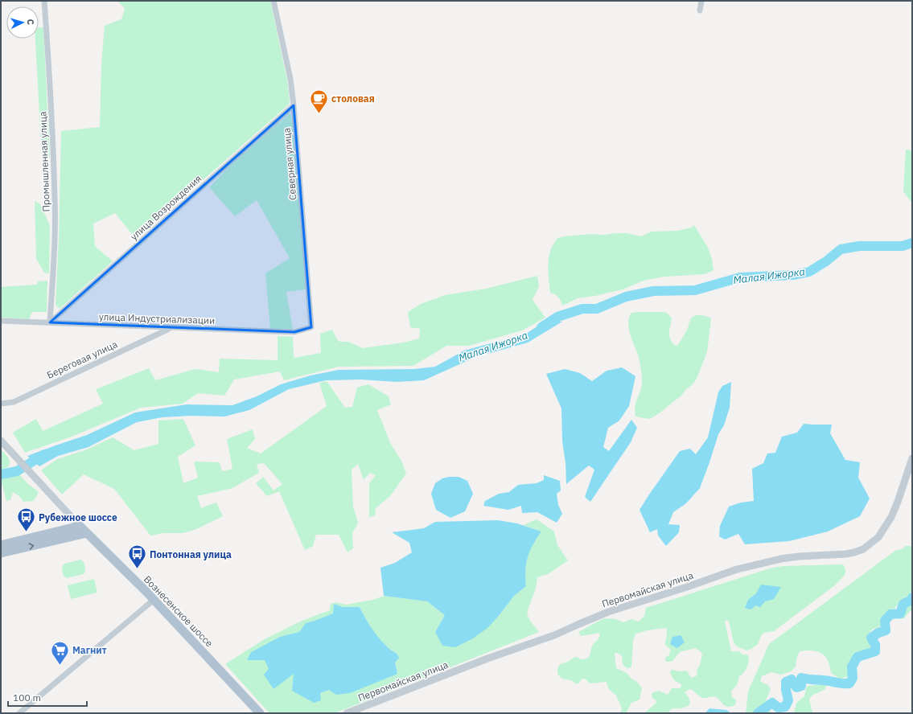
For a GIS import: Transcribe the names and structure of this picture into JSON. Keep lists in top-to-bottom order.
{
  "streets": {
    "main road": ["Вознесенское шоссе"],
    "street": [
      "Промышленная улица",
      "Северная улица",
      "улица Возрождения",
      "улица Индустриализации",
      "Береговая улица",
      "Первомайская улица"
    ]
  },
  "crossings": [
    ["Промышленная улица", "улица Возрождения"],
    ["Промышленная улица", "улица Индустриализации"],
    ["Северная улица", "улица Возрождения"],
    ["Северная улица", "улица Индустриализации"],
    ["улица Возрождения", "улица Индустриализации"],
    ["улица Индустриализации", "Береговая улица"]
  ],
  "water": ["Малая Ижорка"],
  "places": {
    "cafe": ["столовая"],
    "bus stop": ["Рубежное шоссе", "Понтонная улица"],
    "supermarket": ["Магнит"]
  },
  "scale_bar": "100 m",
  "north": "right"
}
